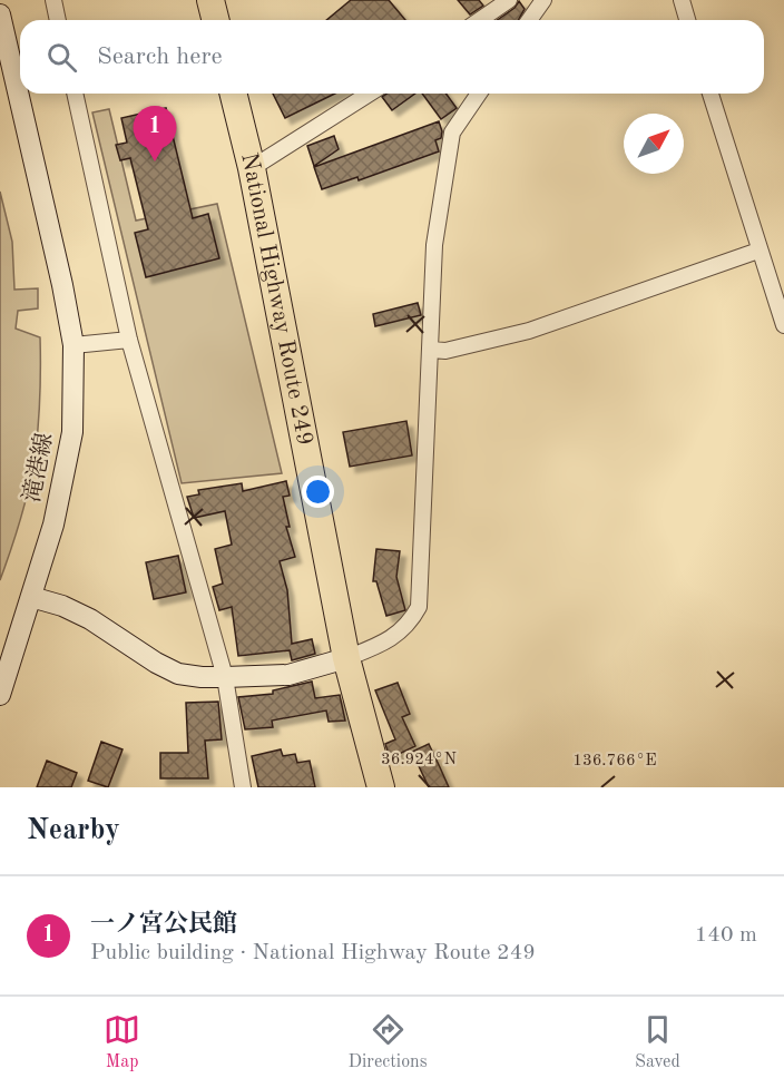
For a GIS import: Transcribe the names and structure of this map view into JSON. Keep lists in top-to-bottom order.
{
  "streets": {
    "highway": ["National Highway Route 249"],
    "main road": ["滝港線"]
  },
  "north": "top right",
  "page": {
    "search": "Search here",
    "pins": "1",
    "heading": "Nearby",
    "list": [
      {
        "mark": "1",
        "name": "一ノ宮公民館",
        "note": "Public building · National Highway Route 249",
        "value": "140 m"
      }
    ],
    "nav": ["Map", "Directions", "Saved"]
  },
  "coordinates": ["36.924°N", "136.766°E"]
}
